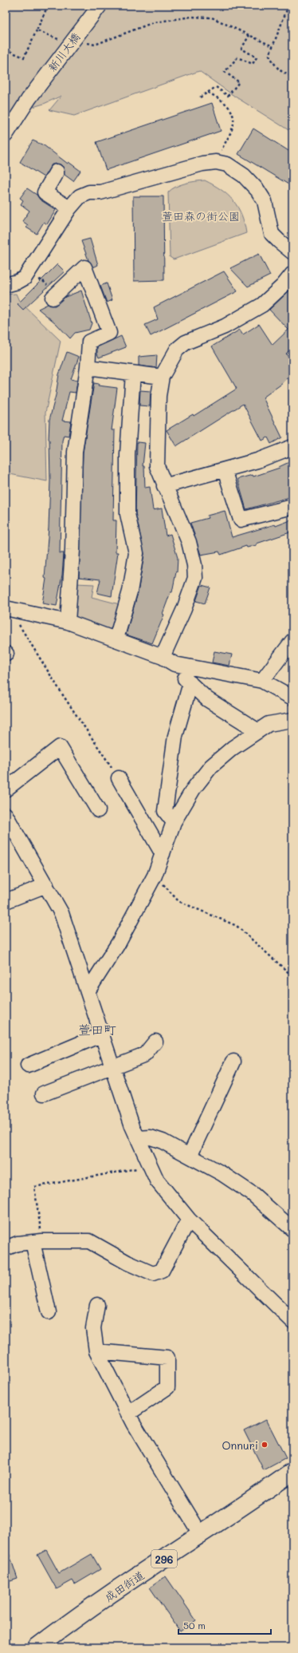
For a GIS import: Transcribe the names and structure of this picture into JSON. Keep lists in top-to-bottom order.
{
  "streets": {
    "highway": ["296", "成田街道"],
    "street": ["新川大橋"]
  },
  "districts": ["萱田町"],
  "parks": ["萱田森の街公園"],
  "places": ["Onnuri"],
  "scale_bar": "50 m"
}
